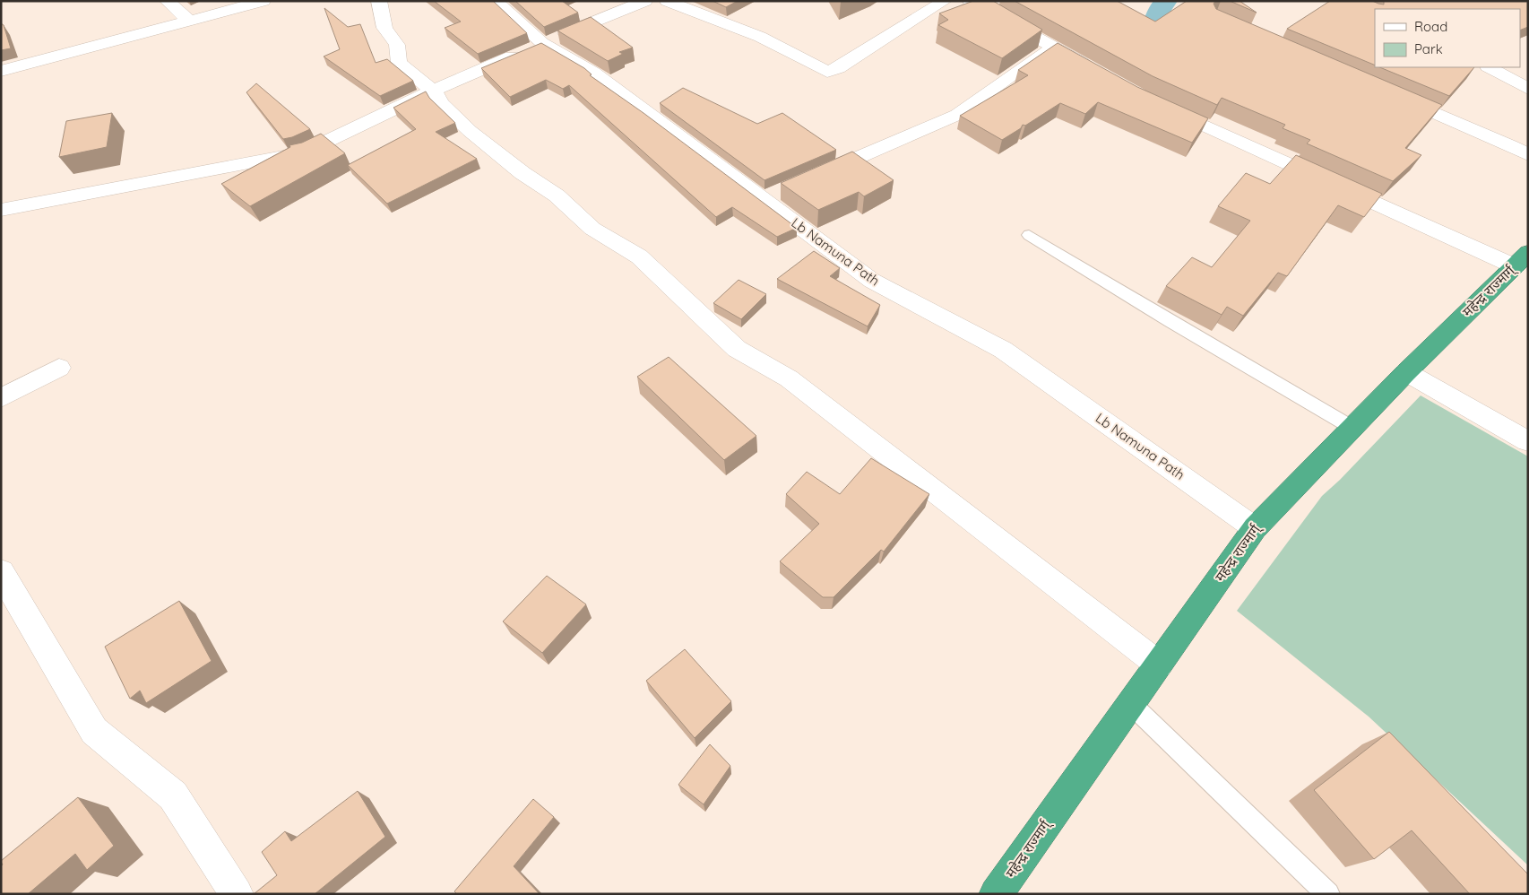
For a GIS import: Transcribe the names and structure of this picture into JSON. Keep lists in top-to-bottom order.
{
  "streets": {
    "highway": ["महेन्द्र राज्मार्ग्"],
    "street": ["Lb Namuna Path"]
  },
  "crossings": [
    ["Lb Namuna Path", "महेन्द्र राज्मार्ग्"]
  ],
  "legend": ["Road", "Park"]
}
